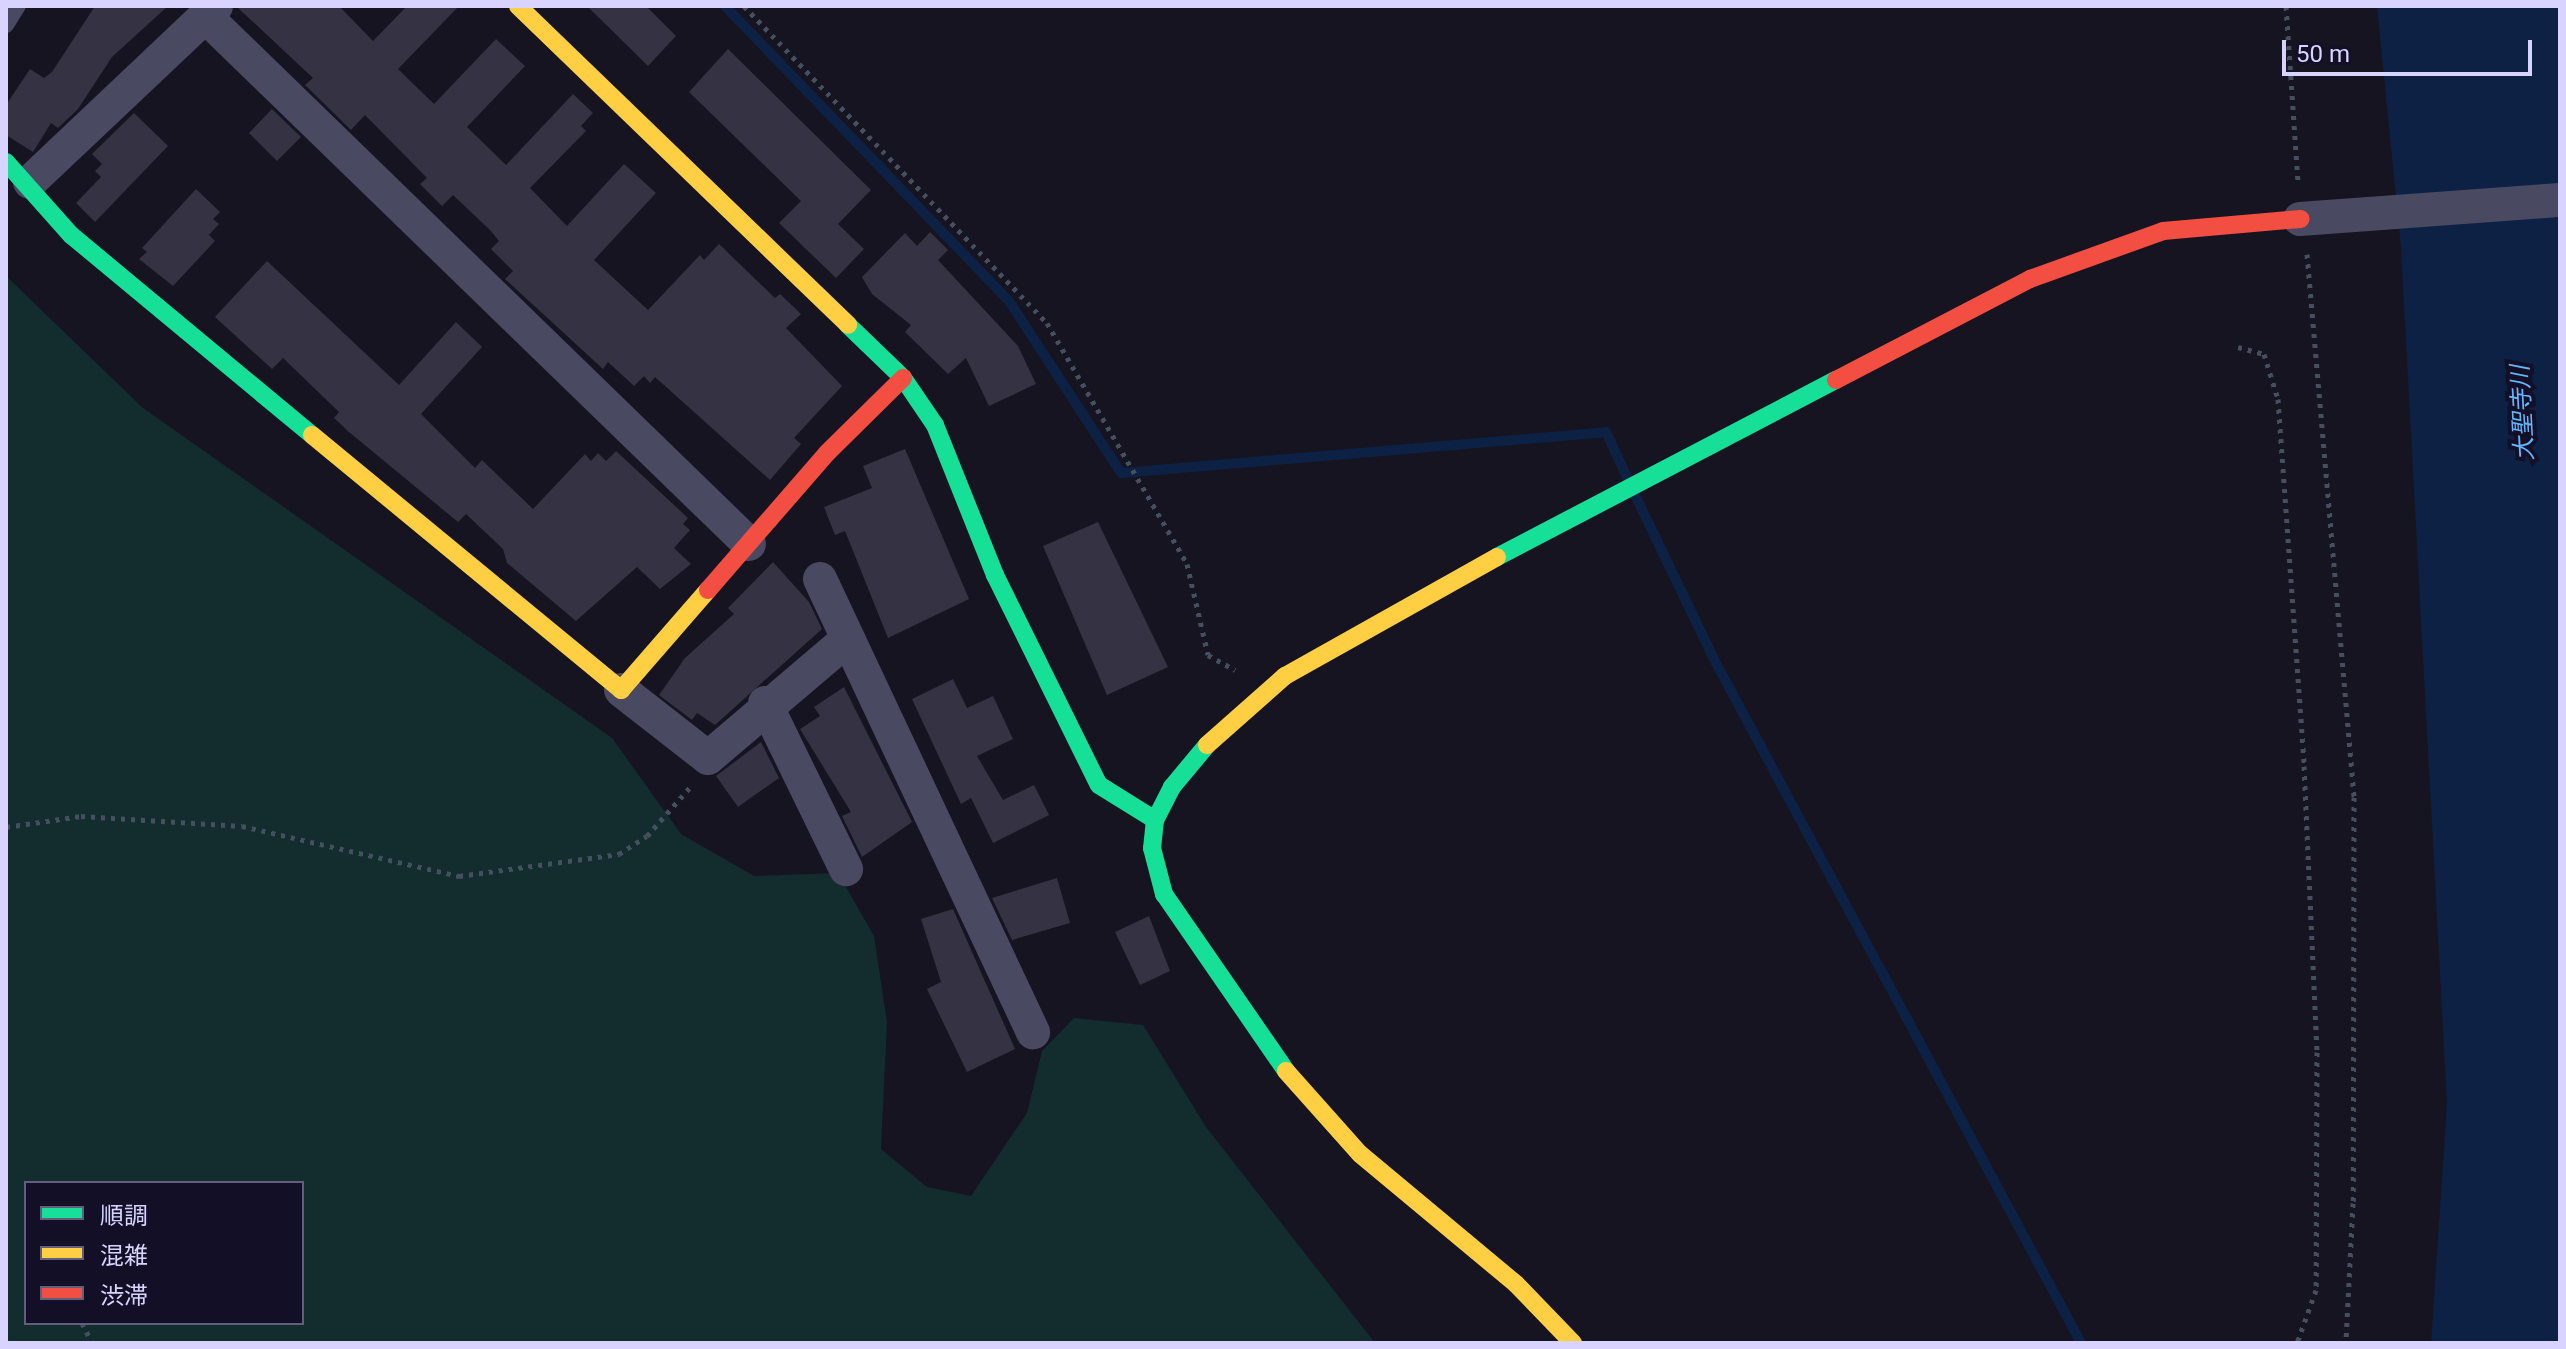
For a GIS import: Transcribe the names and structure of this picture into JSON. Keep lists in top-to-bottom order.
{
  "water": ["大聖寺川"],
  "legend": ["順調", "混雑", "渋滞"],
  "scale_bar": "50 m"
}
